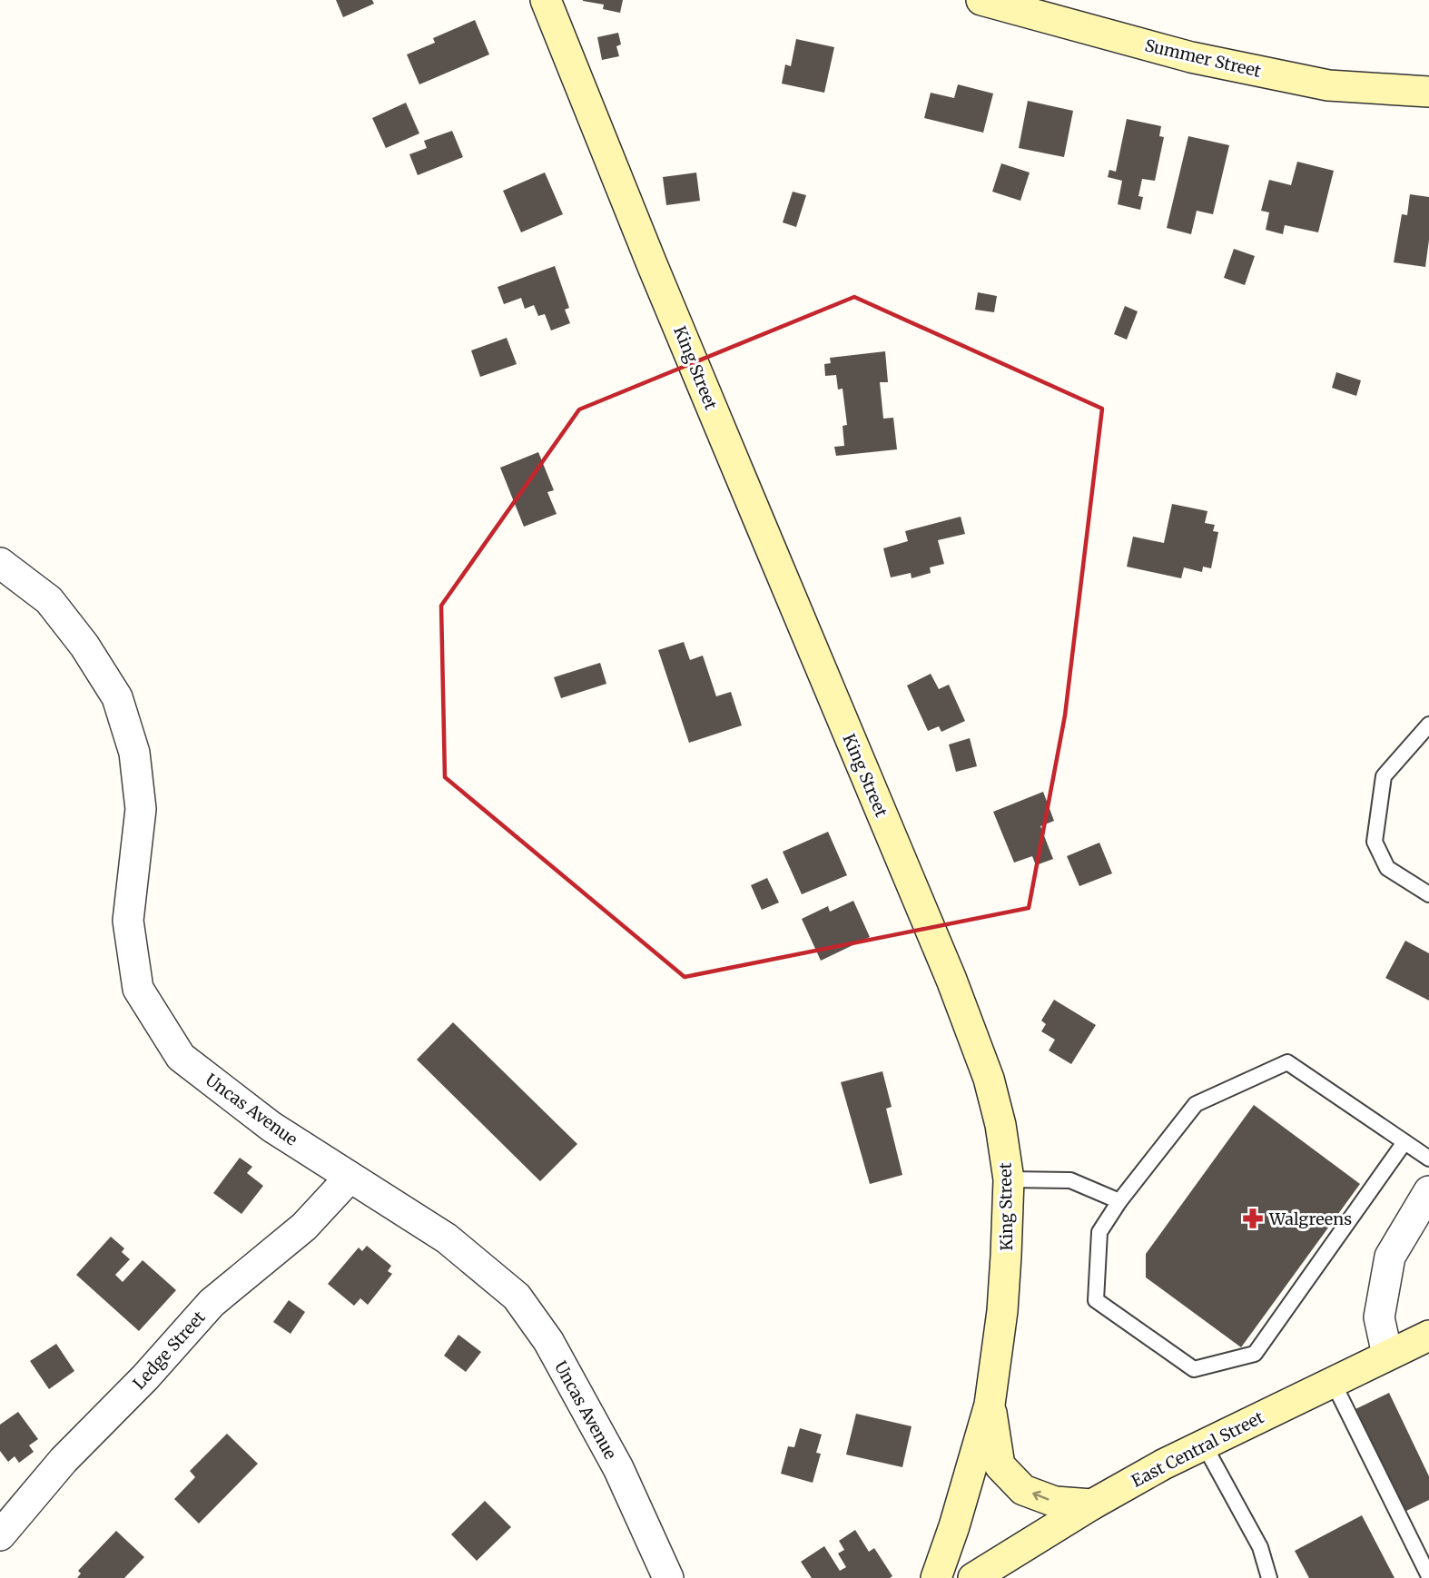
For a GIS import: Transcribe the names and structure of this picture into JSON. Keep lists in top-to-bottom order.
{
  "streets": {
    "main road": ["Summer Street", "King Street", "East Central Street"],
    "street": ["Uncas Avenue", "Ledge Street"]
  },
  "crossings": [
    ["Uncas Avenue", "Ledge Street"]
  ],
  "places": {
    "pharmacy": ["Walgreens"]
  }
}
